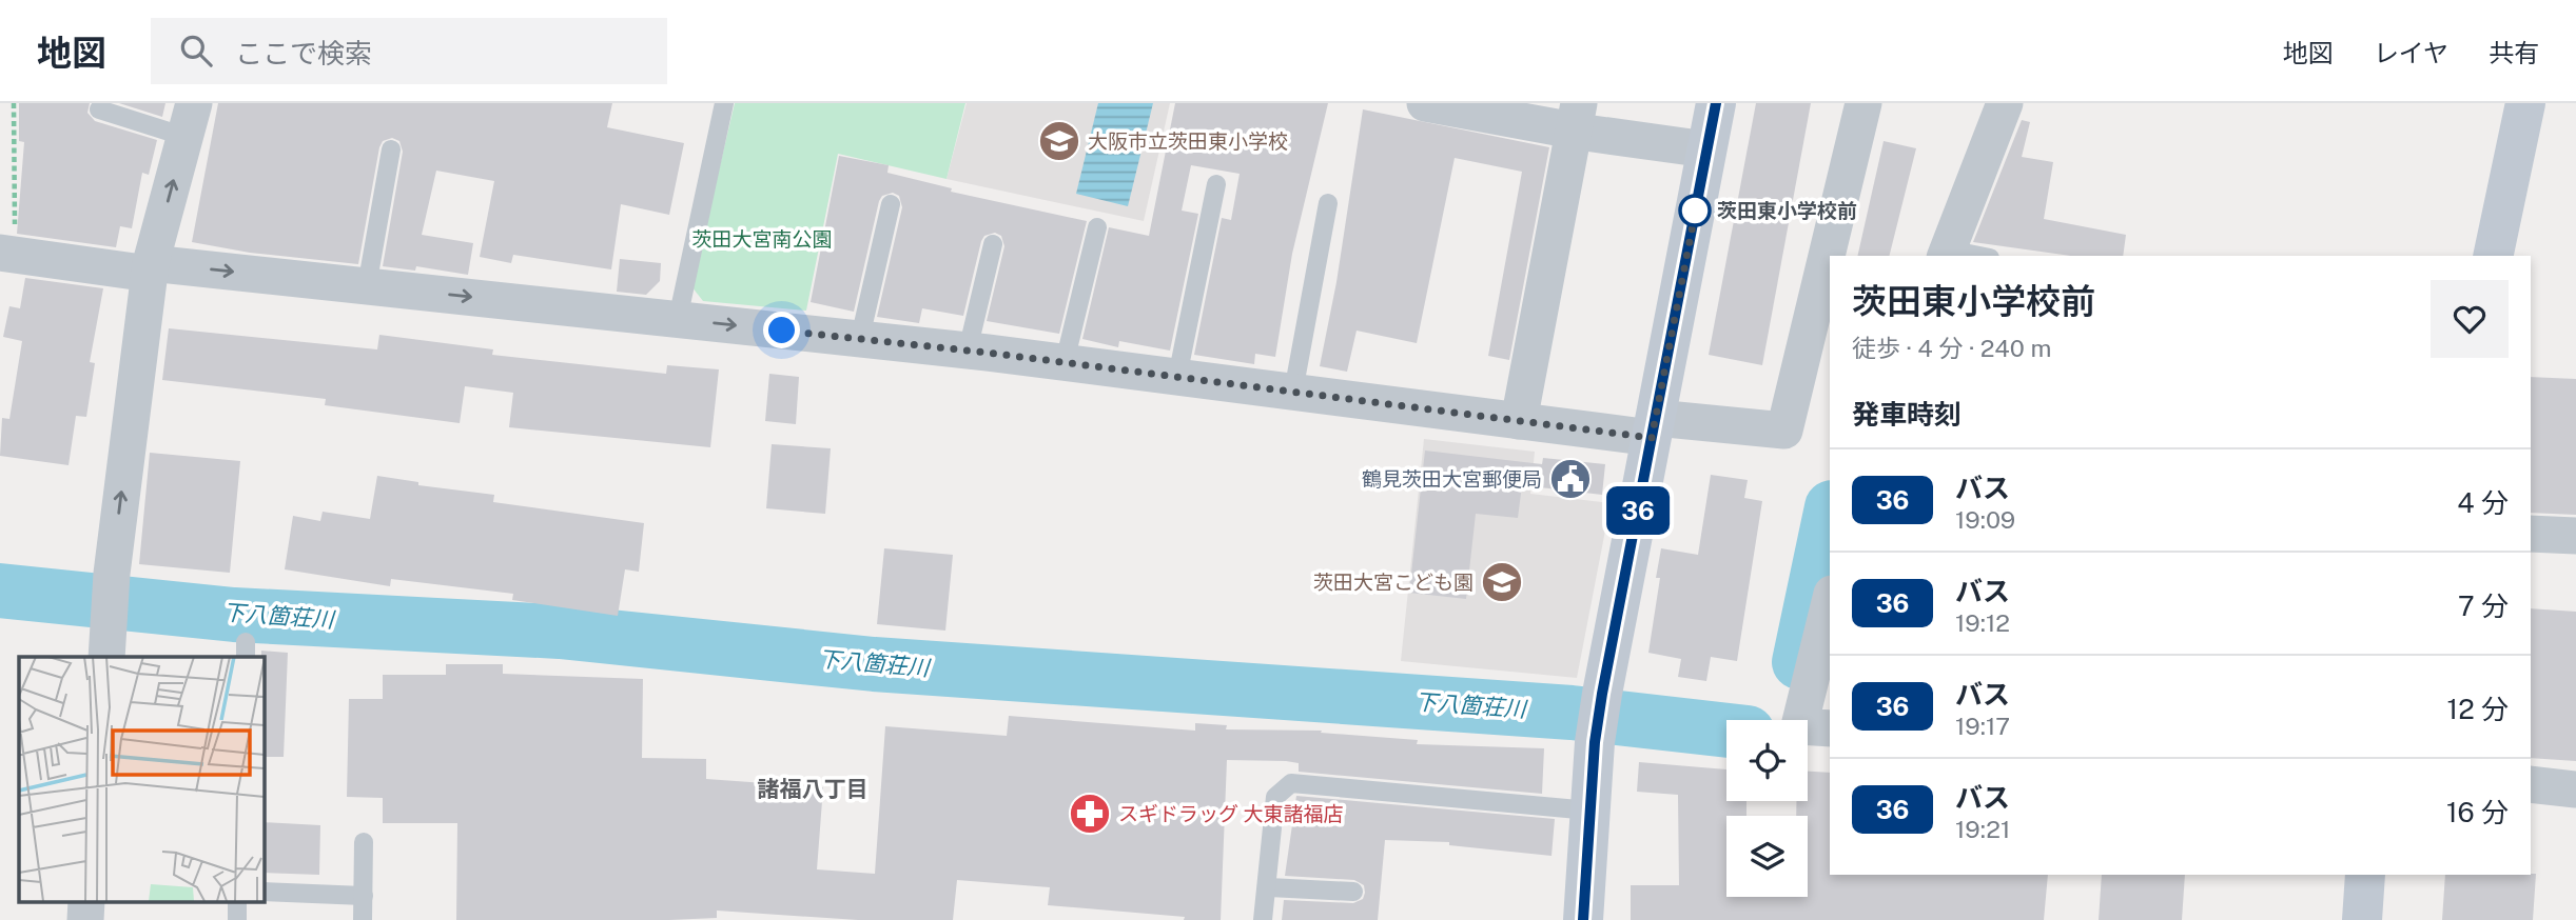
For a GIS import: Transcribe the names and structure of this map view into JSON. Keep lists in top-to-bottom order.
{
  "districts": ["諸福八丁目"],
  "water": ["下八箇荘川"],
  "parks": ["茨田大宮南公園"],
  "places": {
    "school or university": ["大阪市立茨田東小学校", "茨田大宮こども園"],
    "other": ["茨田東小学校前"],
    "public building": ["鶴見茨田大宮郵便局"],
    "pharmacy": ["スギドラッグ 大東諸福店"]
  },
  "lines": ["bus line 36"],
  "page": {
    "header": "地図",
    "search": "ここで検索",
    "nav": ["地図", "レイヤ", "共有"],
    "on_map": "36",
    "heading": [
      ["茨田東小学校前", "徒歩 · 4 分 · 240 m"],
      "発車時刻"
    ],
    "list": [
      {
        "mark": "36",
        "name": "バス",
        "note": "19:09",
        "value": "4 分"
      },
      {
        "mark": "36",
        "name": "バス",
        "note": "19:12",
        "value": "7 分"
      },
      {
        "mark": "36",
        "name": "バス",
        "note": "19:17",
        "value": "12 分"
      },
      {
        "mark": "36",
        "name": "バス",
        "note": "19:21",
        "value": "16 分"
      }
    ]
  }
}
